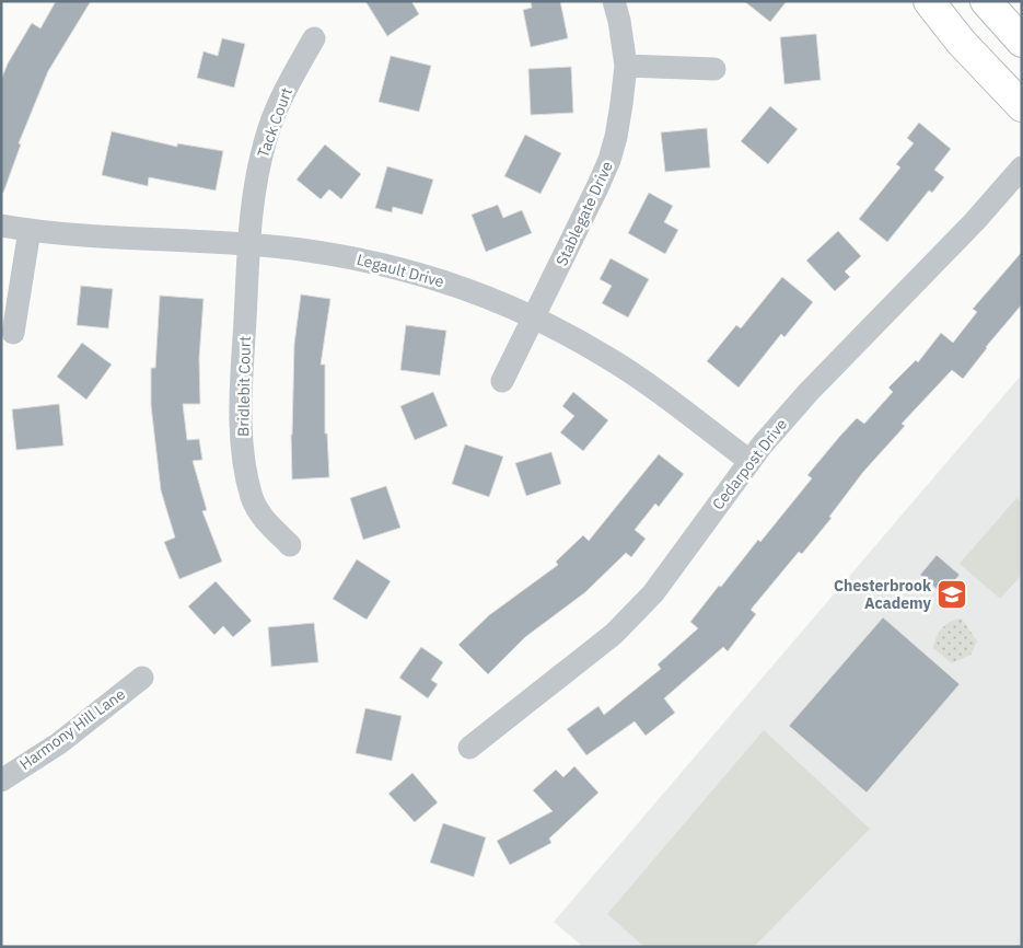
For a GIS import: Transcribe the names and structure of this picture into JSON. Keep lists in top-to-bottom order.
{
  "streets": {
    "street": [
      "Tack Court",
      "Stablegate Drive",
      "Legault Drive",
      "Bridlebit Court",
      "Cedarpost Drive",
      "Harmony Hill Lane"
    ]
  },
  "crossings": [
    ["Tack Court", "Legault Drive"],
    ["Tack Court", "Bridlebit Court"],
    ["Stablegate Drive", "Legault Drive"],
    ["Legault Drive", "Bridlebit Court"],
    ["Legault Drive", "Cedarpost Drive"]
  ],
  "places": {
    "school or university": ["Chesterbrook Academy"]
  }
}
